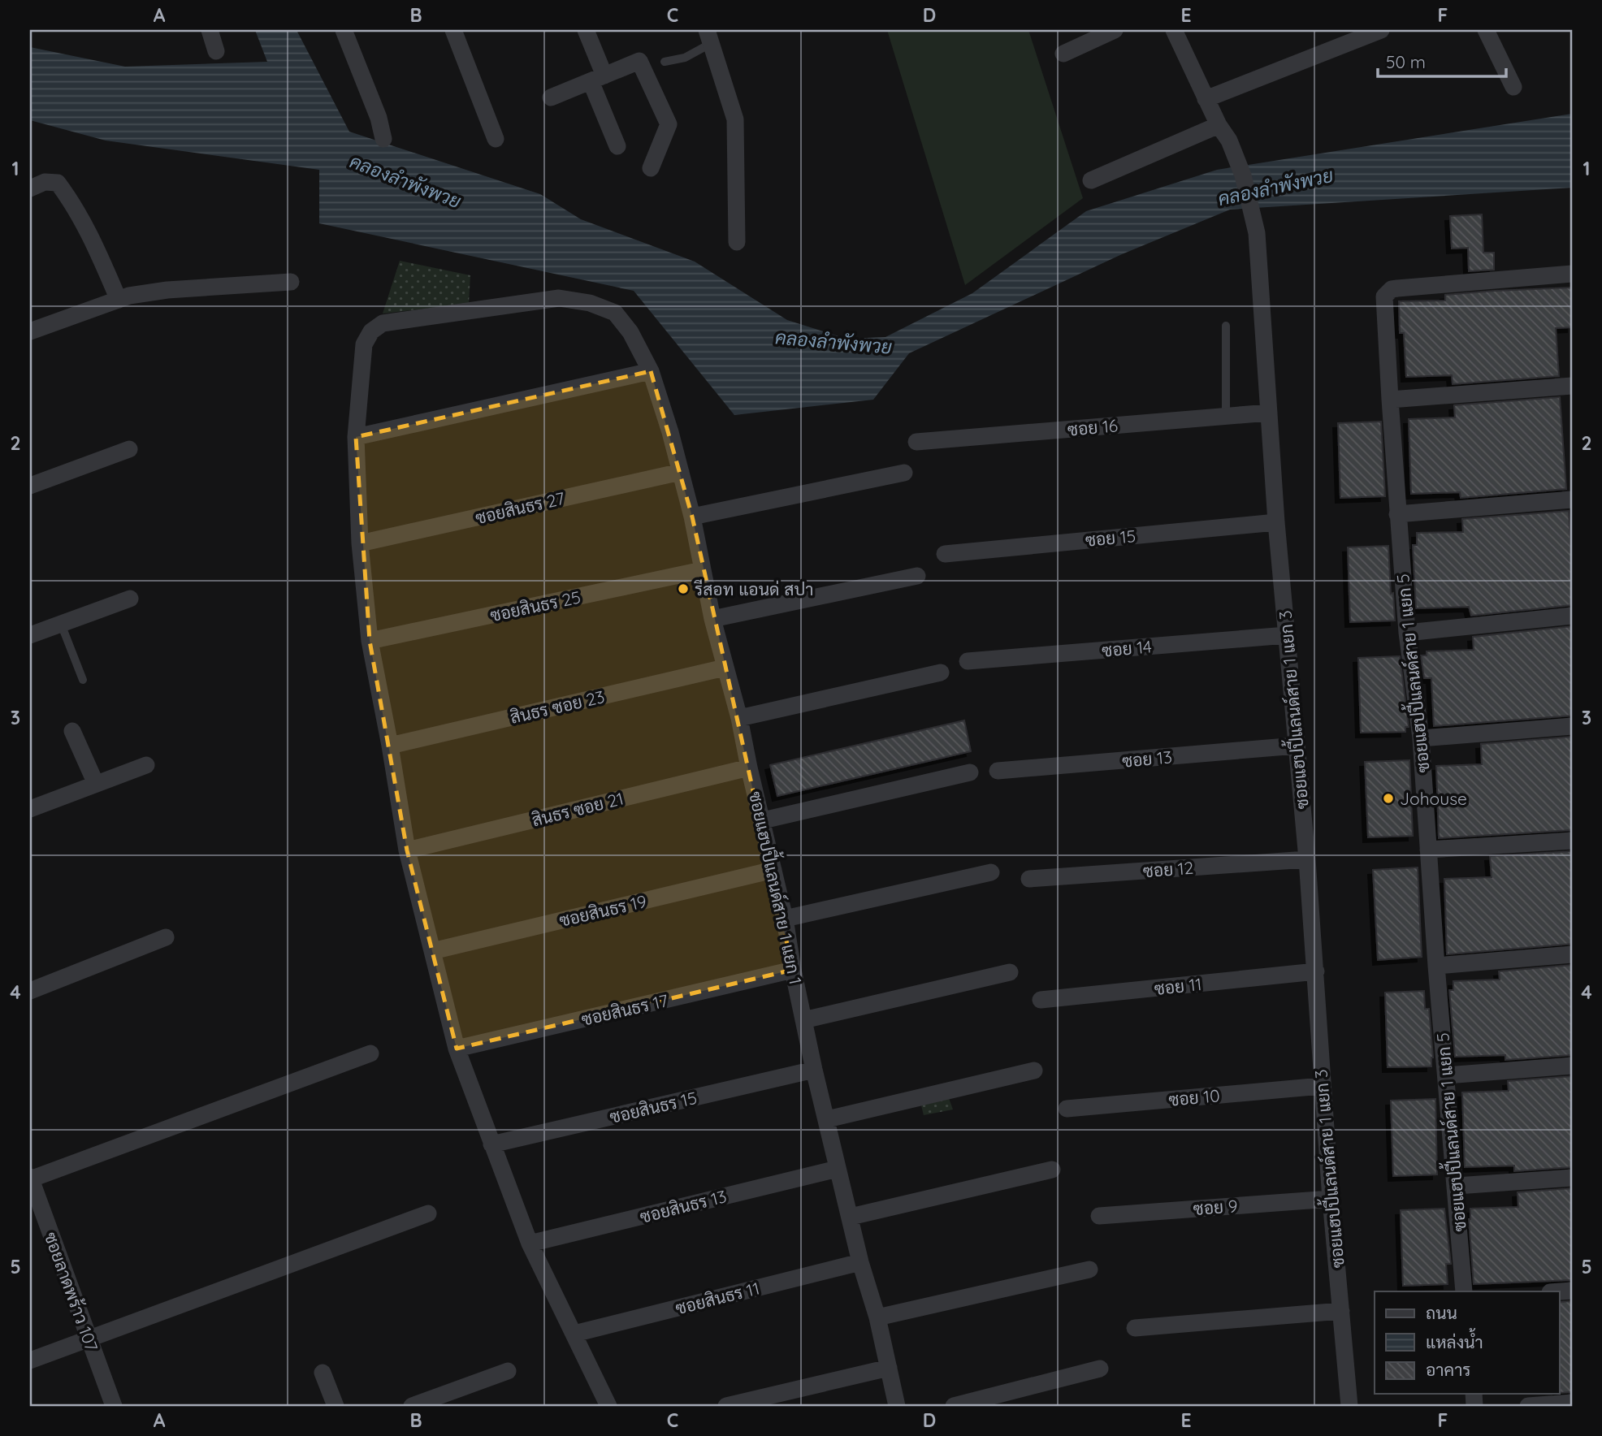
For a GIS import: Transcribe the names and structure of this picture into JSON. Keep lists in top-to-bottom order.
{
  "streets": {
    "street": [
      "ซอย 16",
      "ซอยสินธร 27",
      "ซอย 15",
      "ซอยสินธร 25",
      "ซอย 14",
      "ซอยแฮปปี้แลนด์สาย 1 แยก 5",
      "สินธร ซอย 23",
      "ซอยแฮปปี้แลนด์สาย 1 แยก 3",
      "ซอย 13",
      "สินธร ซอย 21",
      "ซอย 12",
      "ซอยแฮปปี้แลนด์สาย 1 แยก 1",
      "ซอยสินธร 19",
      "ซอย 11",
      "ซอยสินธร 17",
      "ซอย 10",
      "ซอยสินธร 15",
      "ซอยสินธร 13",
      "ซอย 9",
      "ซอยลาดพร้าว 107",
      "ซอยสินธร 11"
    ]
  },
  "crossings": [
    ["ซอย 16", "ซอยแฮปปี้แลนด์สาย 1 แยก 3"],
    ["ซอยสินธร 27", "ซอยแฮปปี้แลนด์สาย 1 แยก 1"],
    ["ซอย 15", "ซอยแฮปปี้แลนด์สาย 1 แยก 3"],
    ["ซอยสินธร 25", "ซอยแฮปปี้แลนด์สาย 1 แยก 1"],
    ["ซอย 14", "ซอยแฮปปี้แลนด์สาย 1 แยก 3"],
    ["สินธร ซอย 23", "ซอยแฮปปี้แลนด์สาย 1 แยก 1"],
    ["ซอยแฮปปี้แลนด์สาย 1 แยก 3", "ซอย 13"],
    ["ซอยแฮปปี้แลนด์สาย 1 แยก 3", "ซอย 12"],
    ["ซอยแฮปปี้แลนด์สาย 1 แยก 3", "ซอย 11"],
    ["ซอยแฮปปี้แลนด์สาย 1 แยก 3", "ซอย 10"],
    ["ซอยแฮปปี้แลนด์สาย 1 แยก 3", "ซอย 9"],
    ["สินธร ซอย 21", "ซอยแฮปปี้แลนด์สาย 1 แยก 1"],
    ["ซอยแฮปปี้แลนด์สาย 1 แยก 1", "ซอยสินธร 19"],
    ["ซอยแฮปปี้แลนด์สาย 1 แยก 1", "ซอยสินธร 17"],
    ["ซอยแฮปปี้แลนด์สาย 1 แยก 1", "ซอยสินธร 15"],
    ["ซอยแฮปปี้แลนด์สาย 1 แยก 1", "ซอยสินธร 13"],
    ["ซอยแฮปปี้แลนด์สาย 1 แยก 1", "ซอยสินธร 11"]
  ],
  "water": ["คลองลำพังพวย"],
  "places": ["รีสอท แอนด่ สปา", "Johouse"],
  "legend": ["ถนน", "แหล่งน้ำ", "อาคาร"],
  "scale_bar": "50 m",
  "grid": {
    "columns": [
      "A",
      "B",
      "C",
      "D",
      "E",
      "F"
    ],
    "rows": [
      "1",
      "2",
      "3",
      "4",
      "5"
    ]
  }
}
